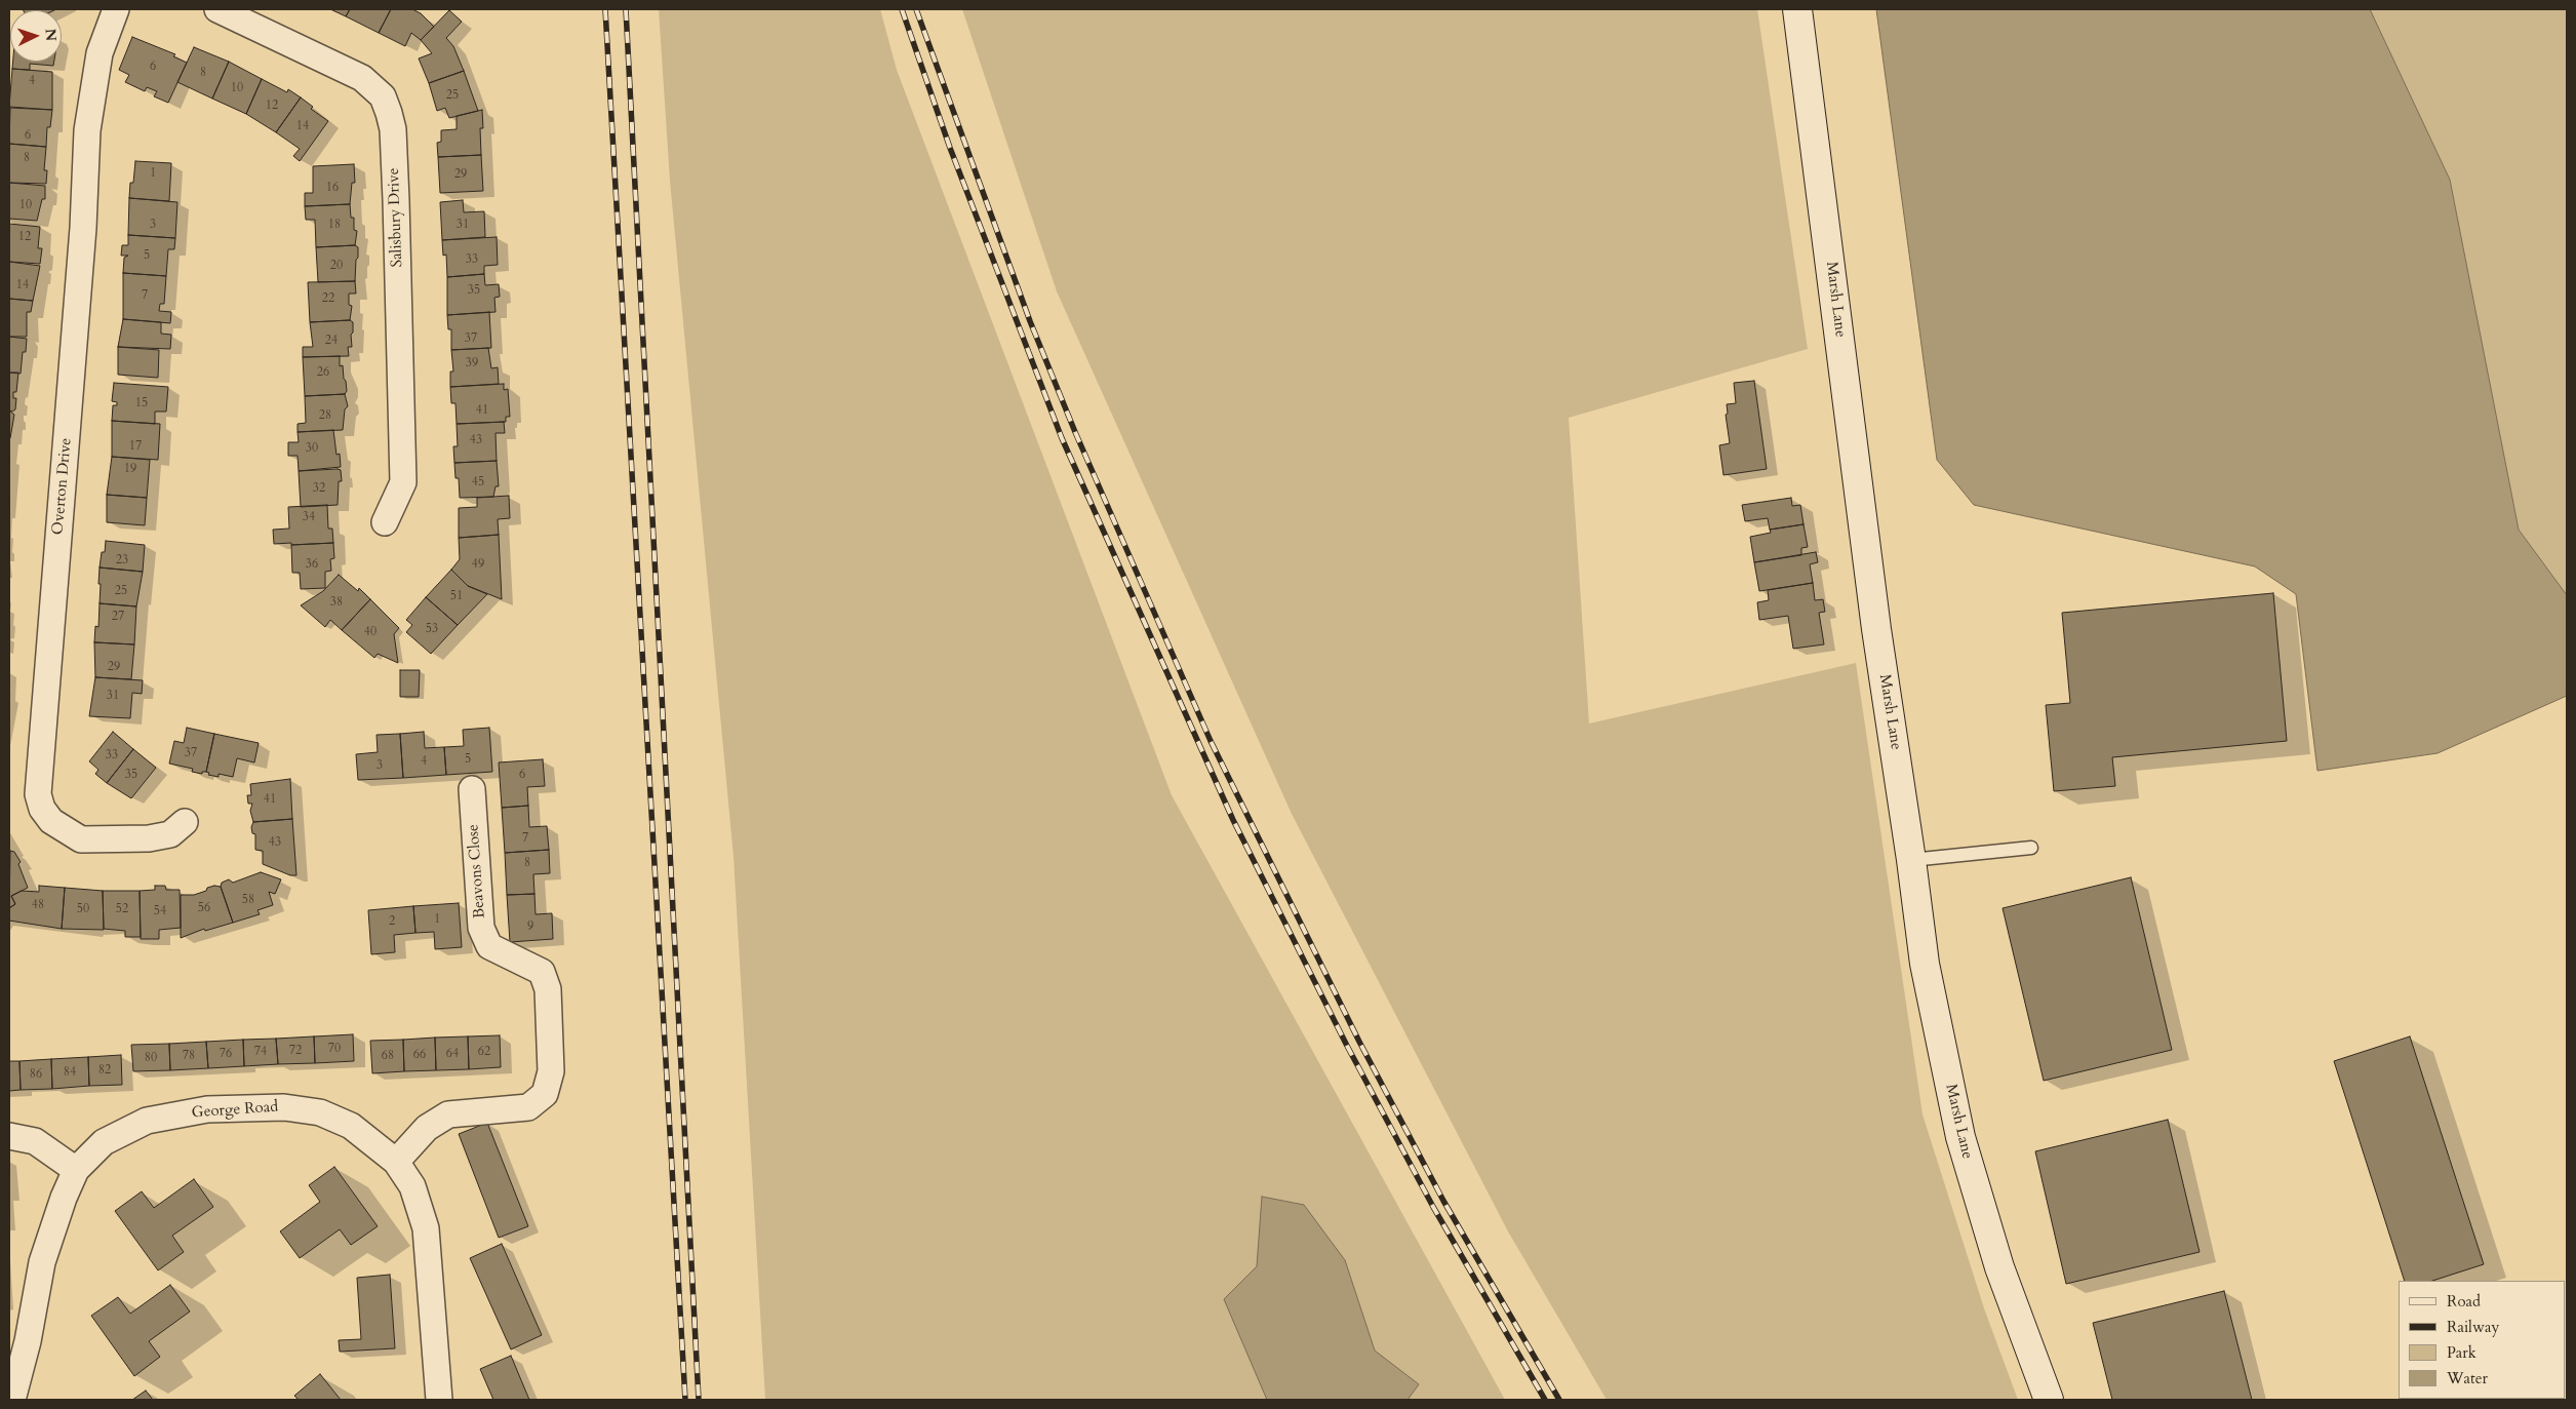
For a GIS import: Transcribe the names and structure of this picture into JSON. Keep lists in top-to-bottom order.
{
  "streets": {
    "main road": ["Marsh Lane"],
    "street": [
      "Salisbury Drive",
      "Overton Drive",
      "Beavons Close",
      "George Road"
    ]
  },
  "crossings": [
    ["Beavons Close", "George Road"]
  ],
  "house_numbers": [
    "6",
    "8",
    "4",
    "10",
    "25",
    "12",
    "14",
    "6",
    "8",
    "1",
    "29",
    "16",
    "10",
    "3",
    "18",
    "31",
    "12",
    "5",
    "33",
    "20",
    "14",
    "35",
    "7",
    "22",
    "37",
    "24",
    "39",
    "26",
    "15",
    "41",
    "28",
    "43",
    "17",
    "30",
    "19",
    "45",
    "32",
    "34",
    "23",
    "36",
    "49",
    "25",
    "51",
    "38",
    "27",
    "53",
    "40",
    "29",
    "31",
    "37",
    "33",
    "5",
    "4",
    "3",
    "35",
    "6",
    "41",
    "7",
    "43",
    "8",
    "58",
    "48",
    "56",
    "50",
    "52",
    "54",
    "1",
    "2",
    "9",
    "70",
    "72",
    "74",
    "62",
    "76",
    "64",
    "66",
    "78",
    "68",
    "80",
    "82",
    "84",
    "86"
  ],
  "legend": [
    "Road",
    "Railway",
    "Park",
    "Water"
  ],
  "north": "right"
}
